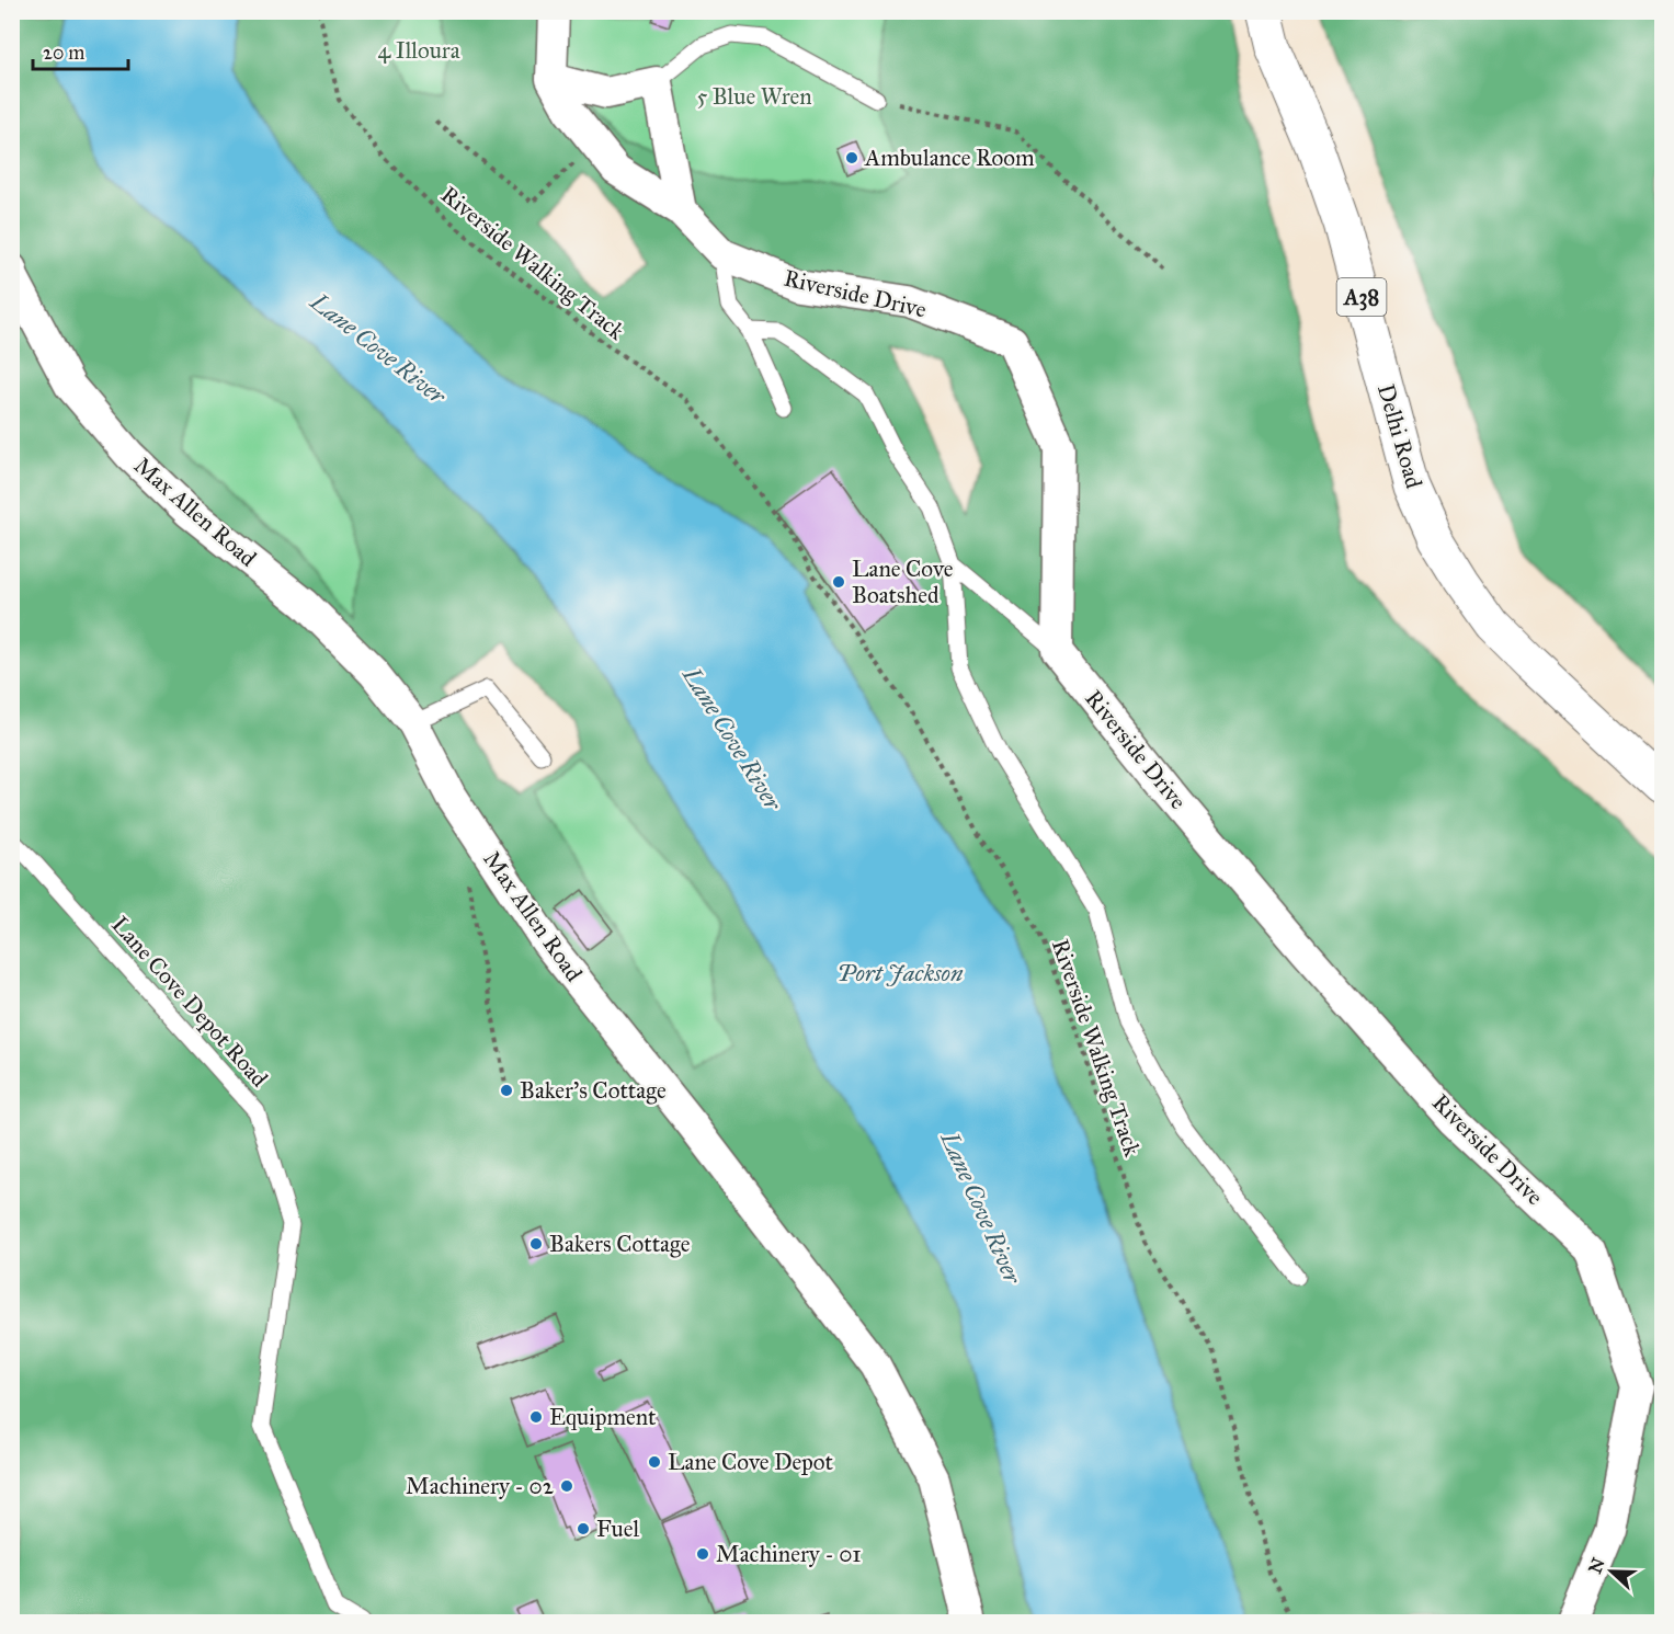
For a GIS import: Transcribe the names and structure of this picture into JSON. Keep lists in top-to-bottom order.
{
  "streets": {
    "main road": ["A38", "Delhi Road"],
    "street": ["Riverside Drive", "Max Allen Road"],
    "lane": ["Lane Cove Depot Road"],
    "path": ["Riverside Walking Track"]
  },
  "water": ["Lane Cove River", "Port Jackson"],
  "parks": ["4 Illoura", "5 Blue Wren"],
  "places": [
    "Ambulance Room",
    "Lane Cove Boatshed",
    "Baker's Cottage",
    "Bakers Cottage",
    "Equipment",
    "Lane Cove Depot",
    "Machinery - 02",
    "Fuel",
    "Machinery - 01"
  ],
  "scale_bar": "20 m",
  "north": "left"
}
